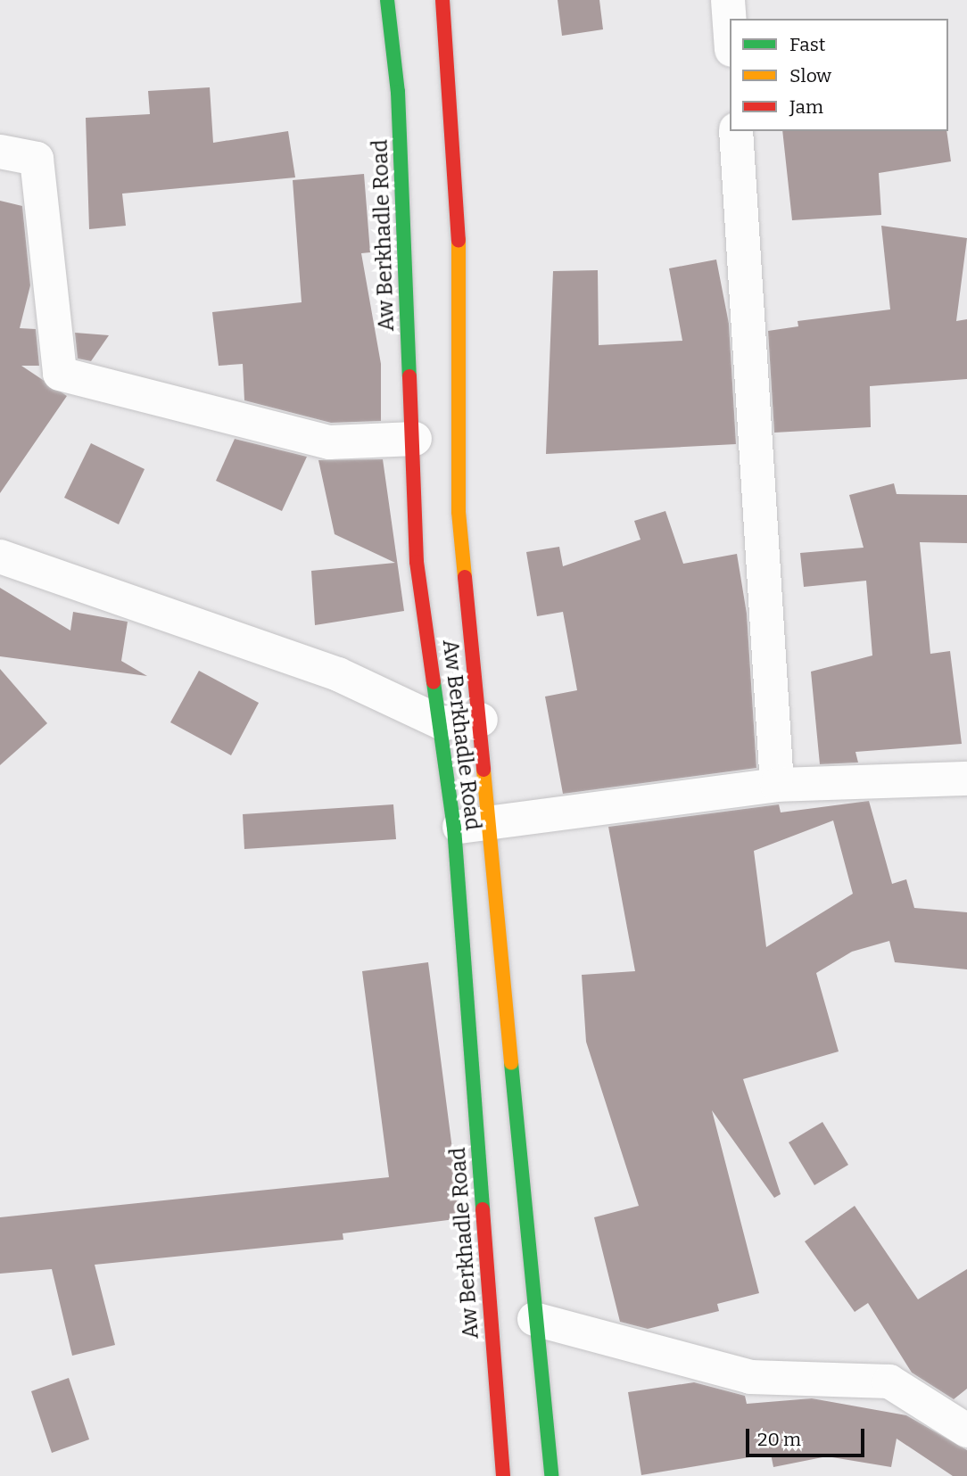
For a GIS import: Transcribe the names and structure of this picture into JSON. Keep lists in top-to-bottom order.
{
  "streets": {
    "main road": ["Aw Berkhadle Road"]
  },
  "legend": ["Fast", "Slow", "Jam"],
  "scale_bar": "20 m"
}
